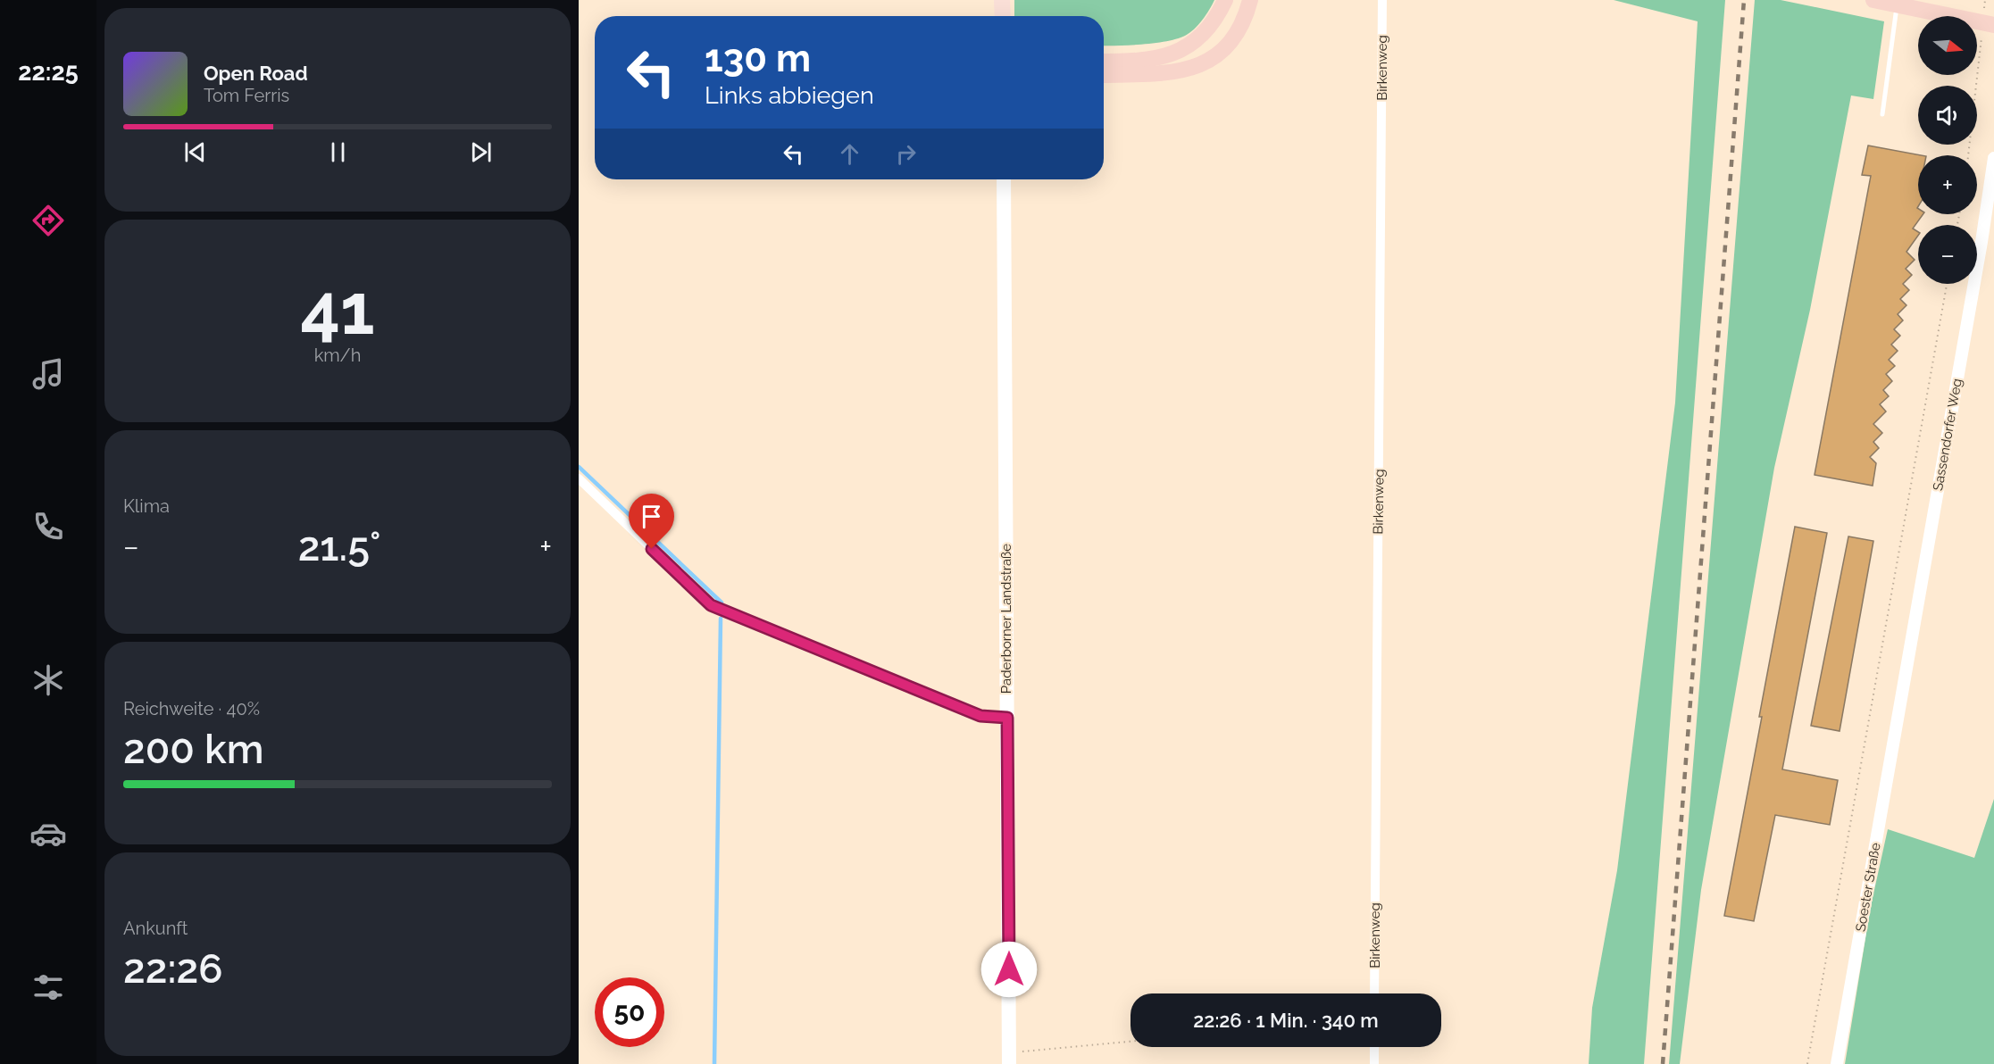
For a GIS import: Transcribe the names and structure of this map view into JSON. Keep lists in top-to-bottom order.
{
  "streets": {
    "main road": ["Paderborner Landstraße"],
    "street": ["Birkenweg", "Sassendorfer Weg", "Soester Straße"]
  },
  "crossings": [
    ["Sassendorfer Weg", "Soester Straße"]
  ],
  "north": "right",
  "page": {
    "tabs": "22:25",
    "map_buttons": ["+", "−"],
    "turn": ["130 m", "Links abbiegen"],
    "song": ["Open Road", "Tom Ferris"],
    "tile": [
      ["41", "km/h"],
      "Klima",
      ["Reichweite · 40%", "200 km"],
      ["Ankunft", "22:26"]
    ],
    "heat": ["−", "21.5°", "+"],
    "limit": "50",
    "trip": "22:26 · 1 Min. · 340 m"
  }
}
